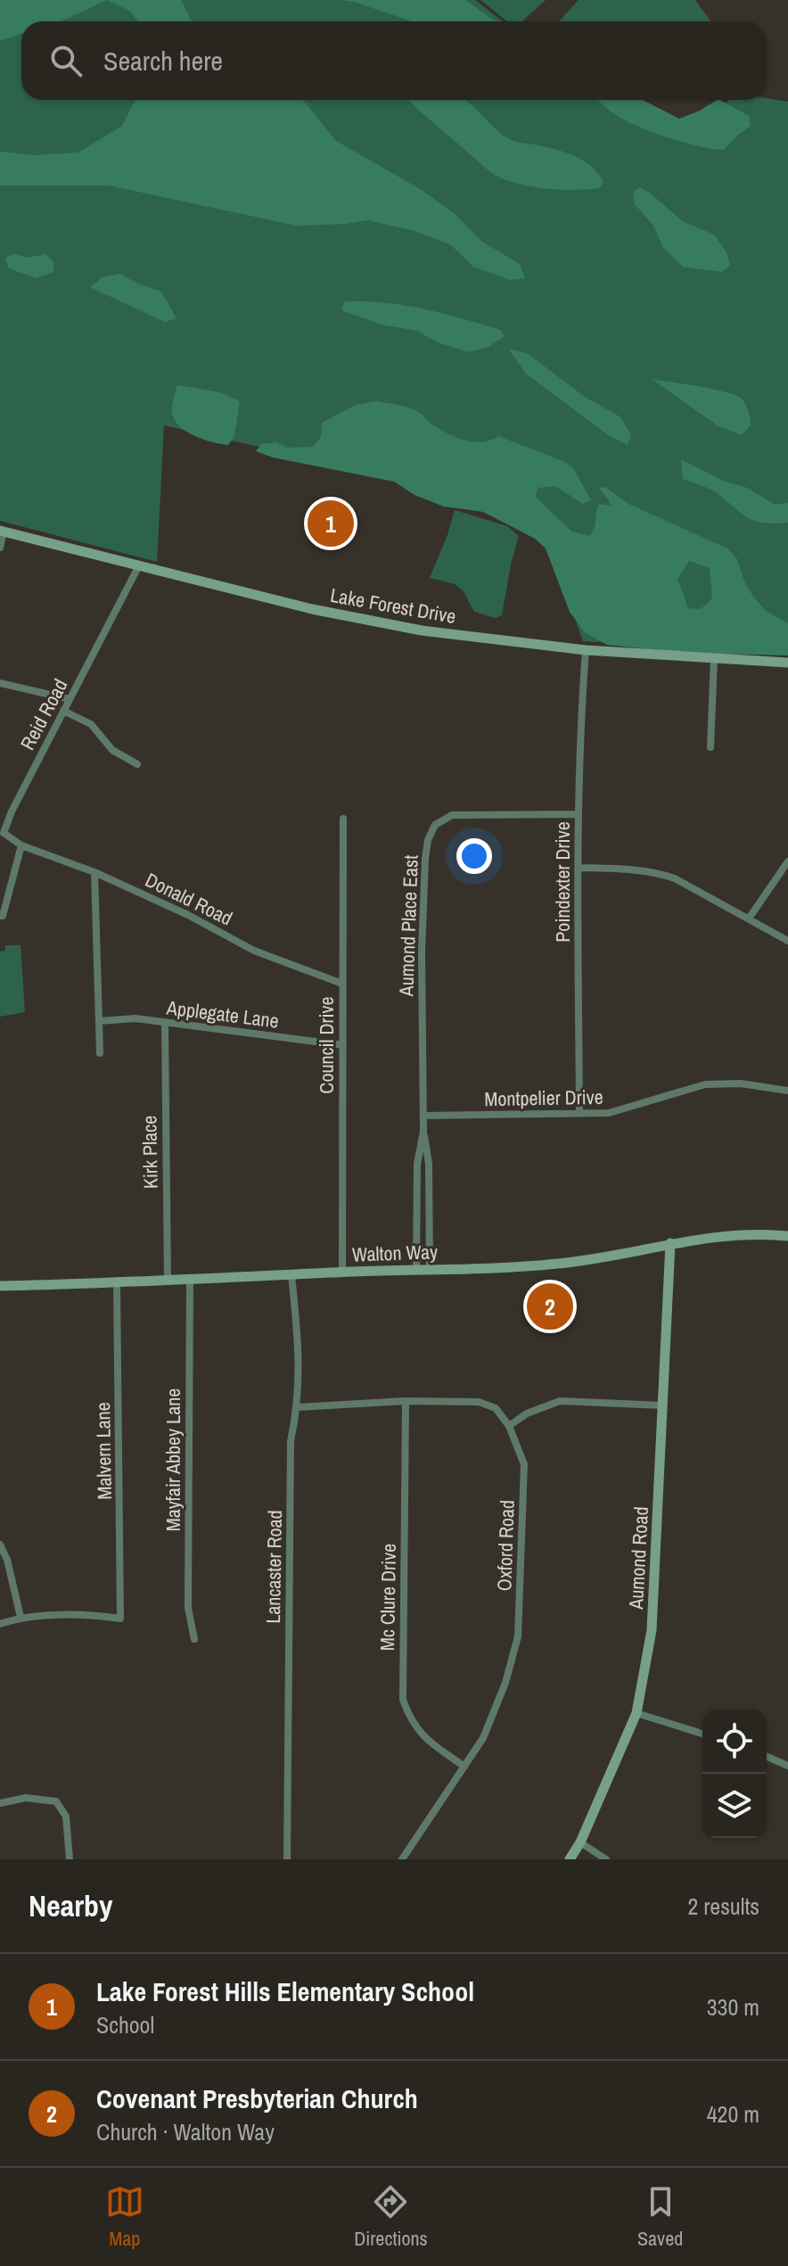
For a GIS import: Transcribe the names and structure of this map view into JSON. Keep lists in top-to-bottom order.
{
  "streets": {
    "street": [
      "Lake Forest Drive",
      "Reid Road",
      "Poindexter Drive",
      "Donald Road",
      "Aumond Place East",
      "Applegate Lane",
      "Council Drive",
      "Montpelier Drive",
      "Kirk Place",
      "Walton Way",
      "Malvern Lane",
      "Mayfair Abbey Lane",
      "Oxford Road",
      "Aumond Road",
      "Lancaster Road",
      "Mc Clure Drive"
    ]
  },
  "crossings": [
    ["Lake Forest Drive", "Reid Road"],
    ["Lake Forest Drive", "Poindexter Drive"],
    ["Poindexter Drive", "Aumond Place East"],
    ["Poindexter Drive", "Montpelier Drive"],
    ["Donald Road", "Council Drive"],
    ["Aumond Place East", "Montpelier Drive"],
    ["Aumond Place East", "Walton Way"],
    ["Applegate Lane", "Council Drive"],
    ["Applegate Lane", "Kirk Place"],
    ["Council Drive", "Walton Way"],
    ["Kirk Place", "Walton Way"],
    ["Walton Way", "Malvern Lane"],
    ["Walton Way", "Mayfair Abbey Lane"],
    ["Walton Way", "Aumond Road"],
    ["Walton Way", "Lancaster Road"],
    ["Oxford Road", "Lancaster Road"],
    ["Oxford Road", "Mc Clure Drive"]
  ],
  "page": {
    "search": "Search here",
    "pins": ["1", "2"],
    "heading": ["Nearby", "2 results"],
    "list": [
      {
        "mark": "1",
        "name": "Lake Forest Hills Elementary School",
        "note": "School",
        "value": "330 m"
      },
      {
        "mark": "2",
        "name": "Covenant Presbyterian Church",
        "note": "Church · Walton Way",
        "value": "420 m"
      }
    ],
    "nav": ["Map", "Directions", "Saved"]
  }
}
